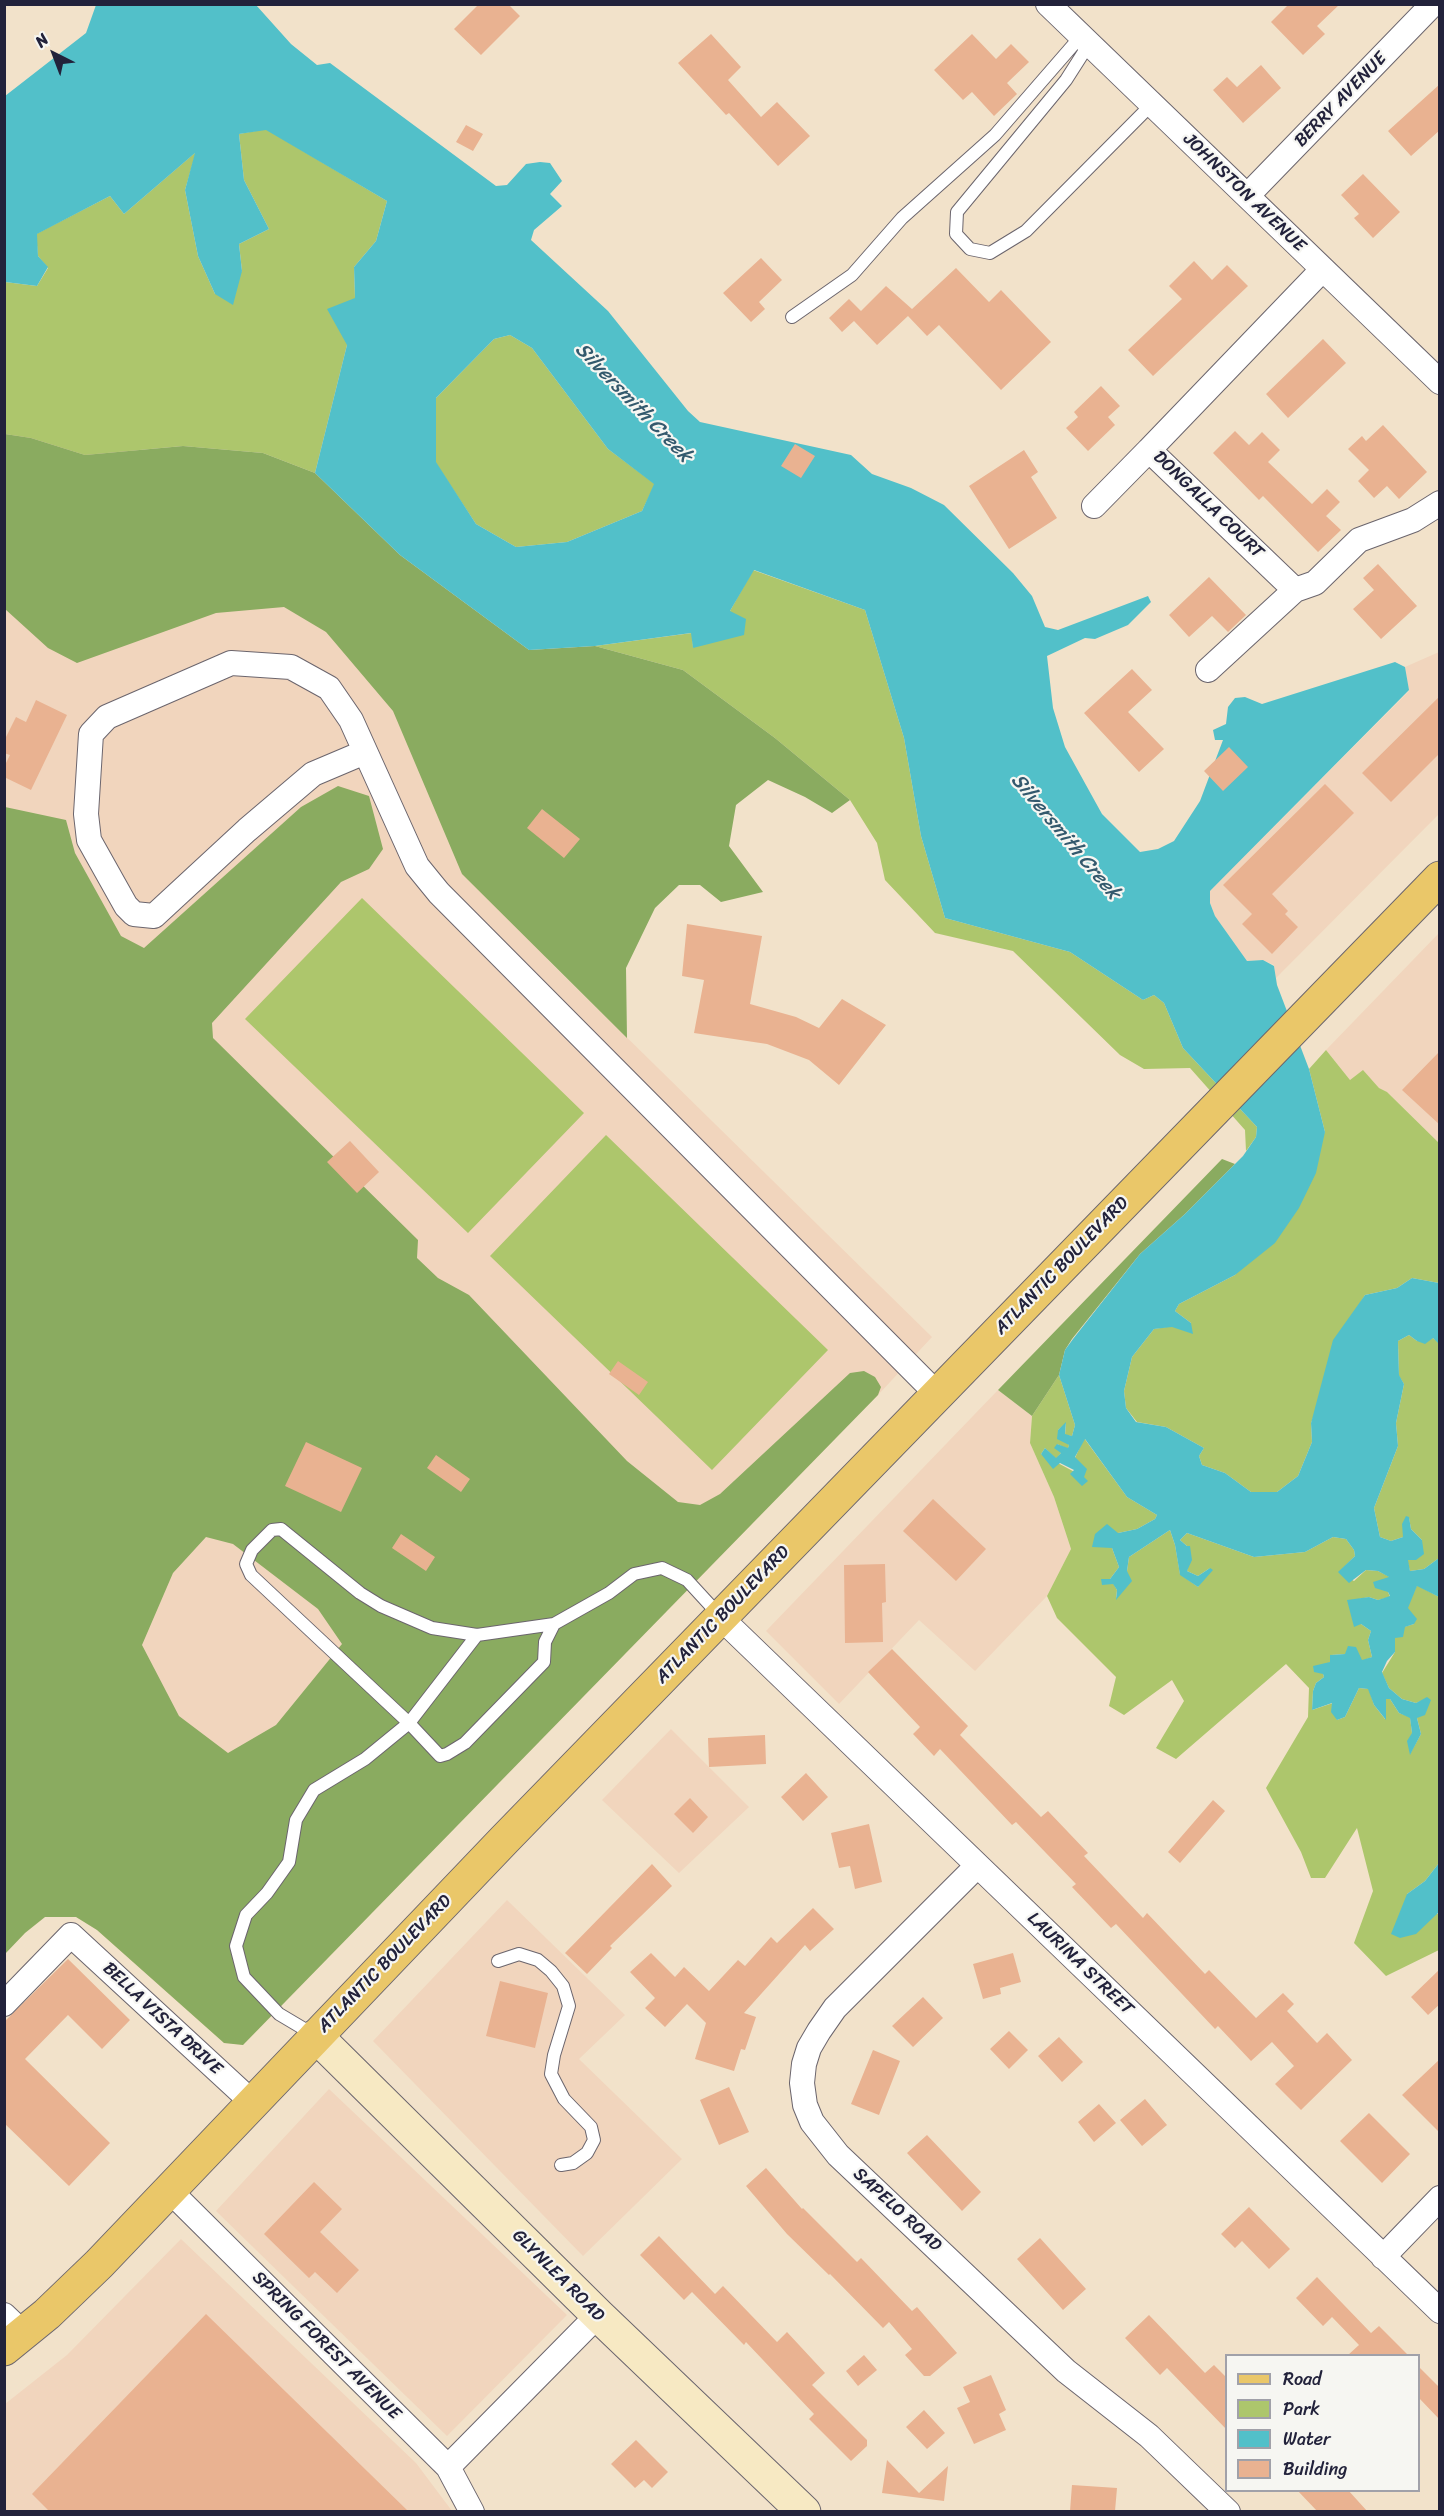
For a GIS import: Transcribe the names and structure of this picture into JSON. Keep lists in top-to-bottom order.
{
  "streets": {
    "main road": ["ATLANTIC BOULEVARD"],
    "street": [
      "BERRY AVENUE",
      "JOHNSTON AVENUE",
      "DONGALLA COURT",
      "LAURINA STREET",
      "BELLA VISTA DRIVE",
      "SAPELO ROAD",
      "GLYNLEA ROAD",
      "SPRING FOREST AVENUE"
    ]
  },
  "crossings": [
    ["BERRY AVENUE", "JOHNSTON AVENUE"],
    ["JOHNSTON AVENUE", "DONGALLA COURT"],
    ["ATLANTIC BOULEVARD", "LAURINA STREET"],
    ["ATLANTIC BOULEVARD", "BELLA VISTA DRIVE"],
    ["ATLANTIC BOULEVARD", "GLYNLEA ROAD"],
    ["ATLANTIC BOULEVARD", "SPRING FOREST AVENUE"],
    ["LAURINA STREET", "SAPELO ROAD"]
  ],
  "water": ["Silversmith Creek"],
  "legend": [
    "Road",
    "Park",
    "Water",
    "Building"
  ],
  "north": "top left"
}
